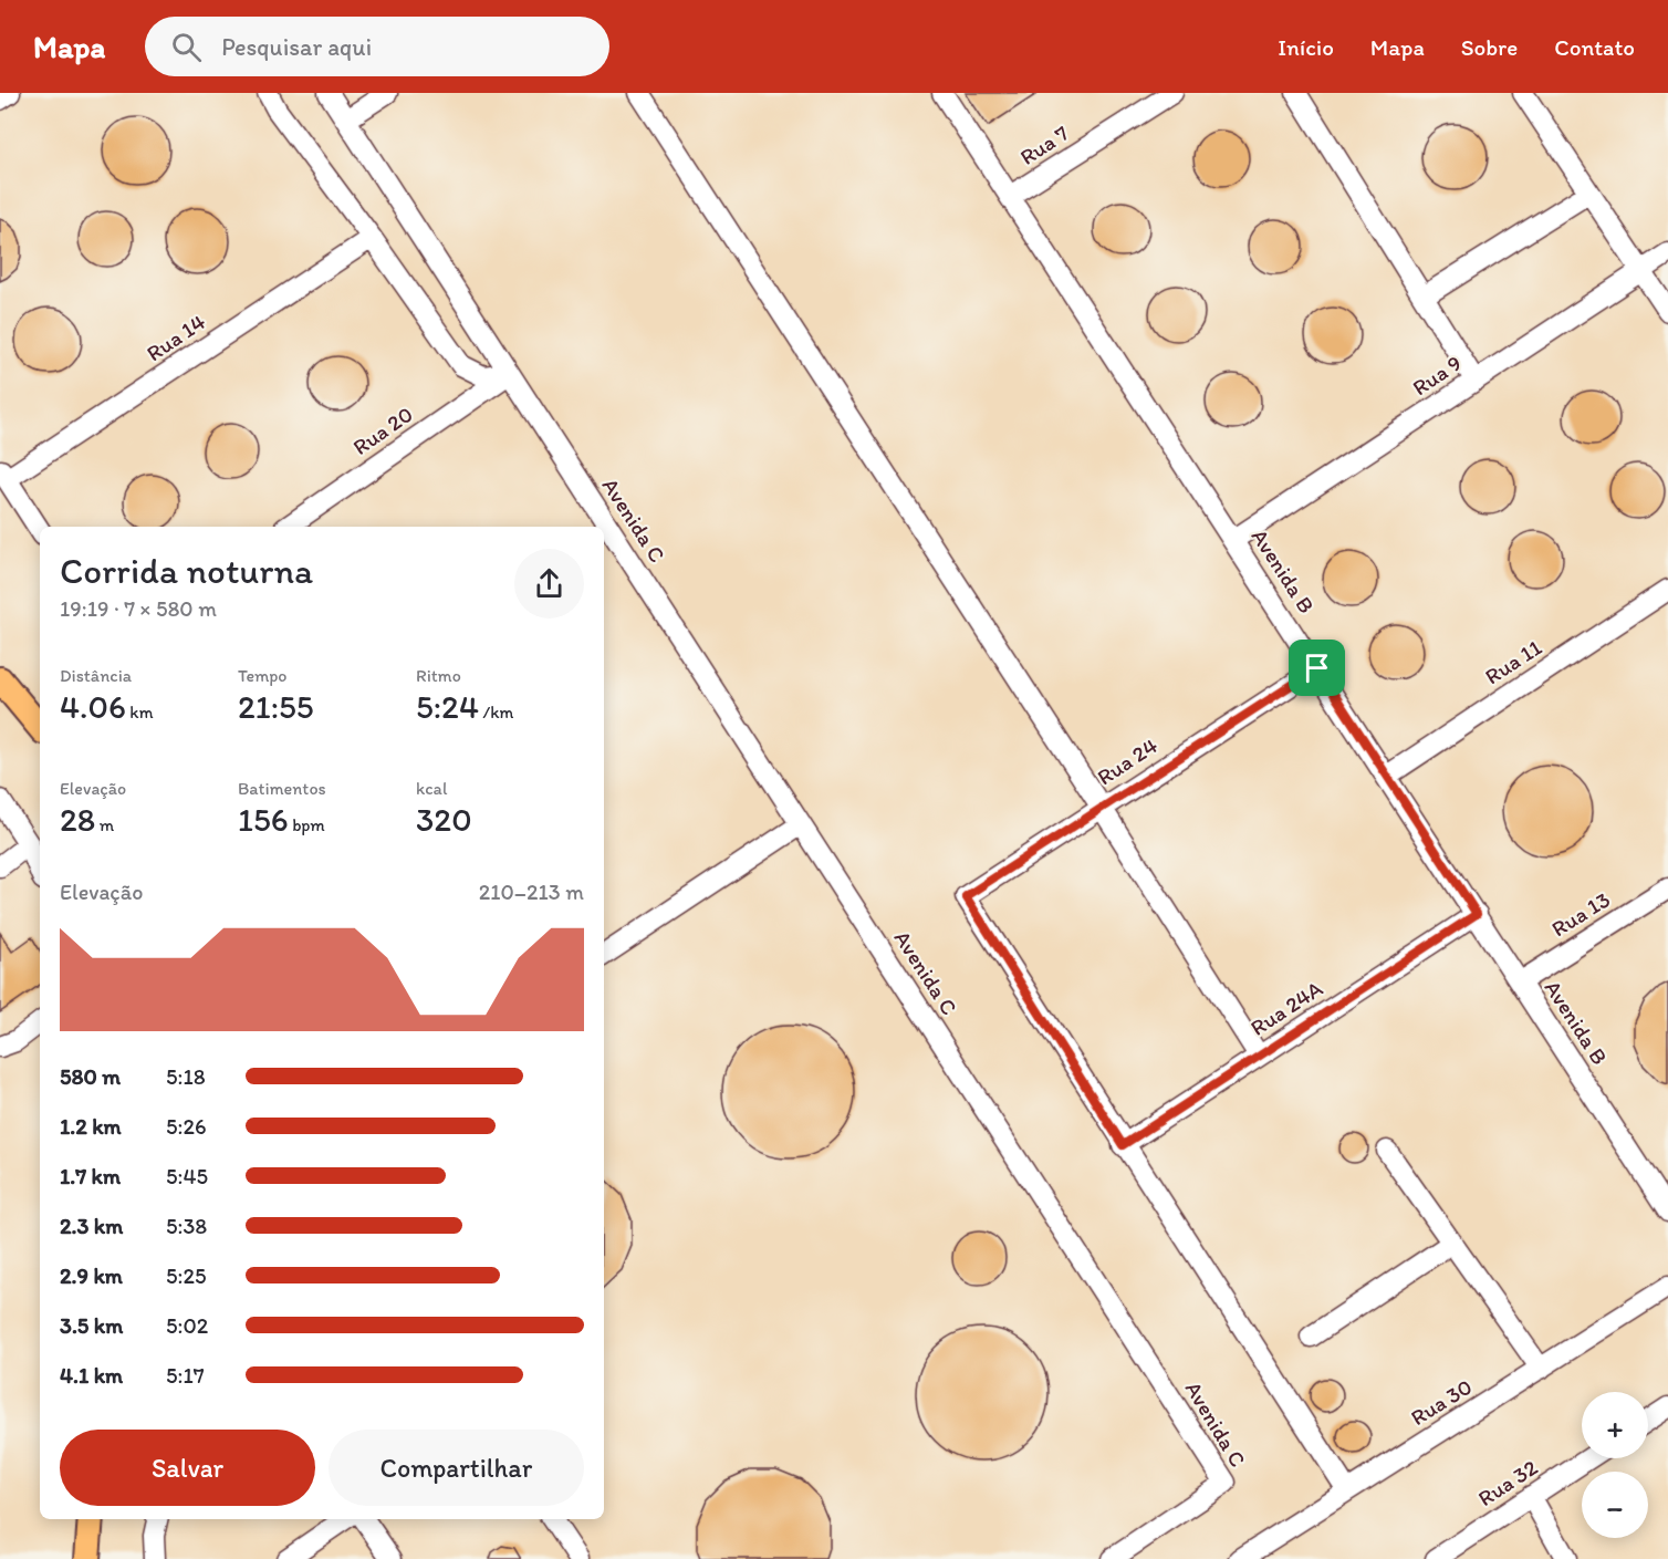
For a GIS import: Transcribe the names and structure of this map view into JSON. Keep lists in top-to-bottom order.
{
  "streets": {
    "lane": [
      "Rua 7",
      "Rua 14",
      "Rua 9",
      "Rua 20",
      "Avenida C",
      "Avenida B",
      "Rua 11",
      "Rua 24",
      "Rua 13",
      "Rua 24A",
      "Rua 30",
      "Rua 32"
    ]
  },
  "crossings": [
    ["Rua 7", "Avenida B"],
    ["Rua 9", "Avenida B"],
    ["Rua 20", "Avenida C"],
    ["Avenida B", "Rua 11"],
    ["Avenida B", "Rua 24"],
    ["Avenida B", "Rua 13"],
    ["Avenida B", "Rua 24A"],
    ["Rua 24", "Rua 24A"]
  ],
  "page": {
    "header": "Mapa",
    "search": "Pesquisar aqui",
    "nav": [
      "Início",
      "Mapa",
      "Sobre",
      "Contato"
    ],
    "heading": ["Corrida noturna", "19:19 · 7 × 580 m"],
    "stats": [
      ["Distância", "4.06 km"],
      ["Tempo", "21:55"],
      ["Ritmo", "5:24 /km"],
      ["Elevação", "28 m"],
      ["Batimentos", "156 bpm"],
      ["kcal", "320"]
    ],
    "chart": ["Elevação", "210–213 m"],
    "list": [
      {
        "name": "580 m",
        "note": "5:18"
      },
      {
        "name": "1.2 km",
        "note": "5:26"
      },
      {
        "name": "1.7 km",
        "note": "5:45"
      },
      {
        "name": "2.3 km",
        "note": "5:38"
      },
      {
        "name": "2.9 km",
        "note": "5:25"
      },
      {
        "name": "3.5 km",
        "note": "5:02"
      },
      {
        "name": "4.1 km",
        "note": "5:17"
      }
    ],
    "map_buttons": ["+", "−"],
    "buttons": ["Salvar", "Compartilhar"]
  }
}
